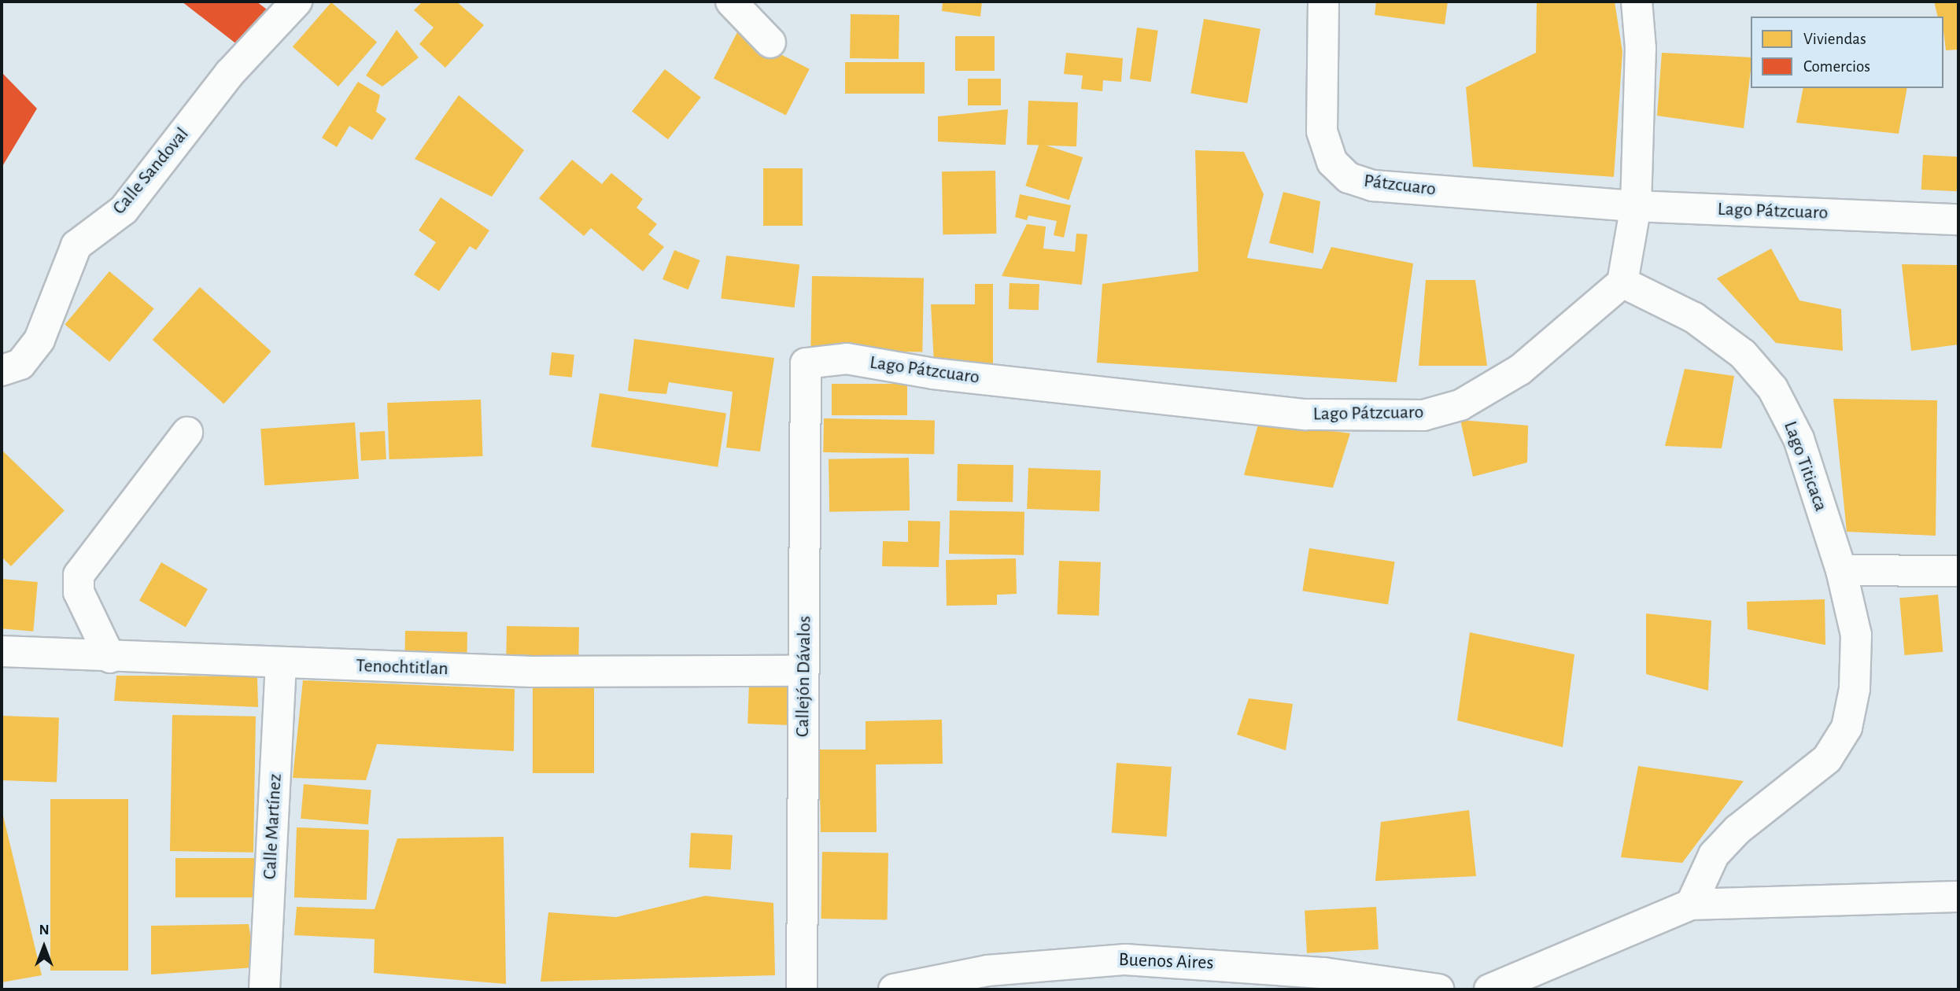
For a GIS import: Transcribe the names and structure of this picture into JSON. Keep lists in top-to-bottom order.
{
  "streets": {
    "street": [
      "Calle Sandoval",
      "Pátzcuaro",
      "Lago Pátzcuaro",
      "Lago Titicaca",
      "Tenochtitlan",
      "Callejón Dávalos",
      "Calle Martínez",
      "Buenos Aires"
    ]
  },
  "crossings": [
    ["Pátzcuaro", "Lago Pátzcuaro"],
    ["Lago Pátzcuaro", "Lago Titicaca"],
    ["Lago Pátzcuaro", "Callejón Dávalos"],
    ["Tenochtitlan", "Callejón Dávalos"],
    ["Tenochtitlan", "Calle Martínez"]
  ],
  "legend": ["Viviendas", "Comercios"],
  "north": "top"
}
